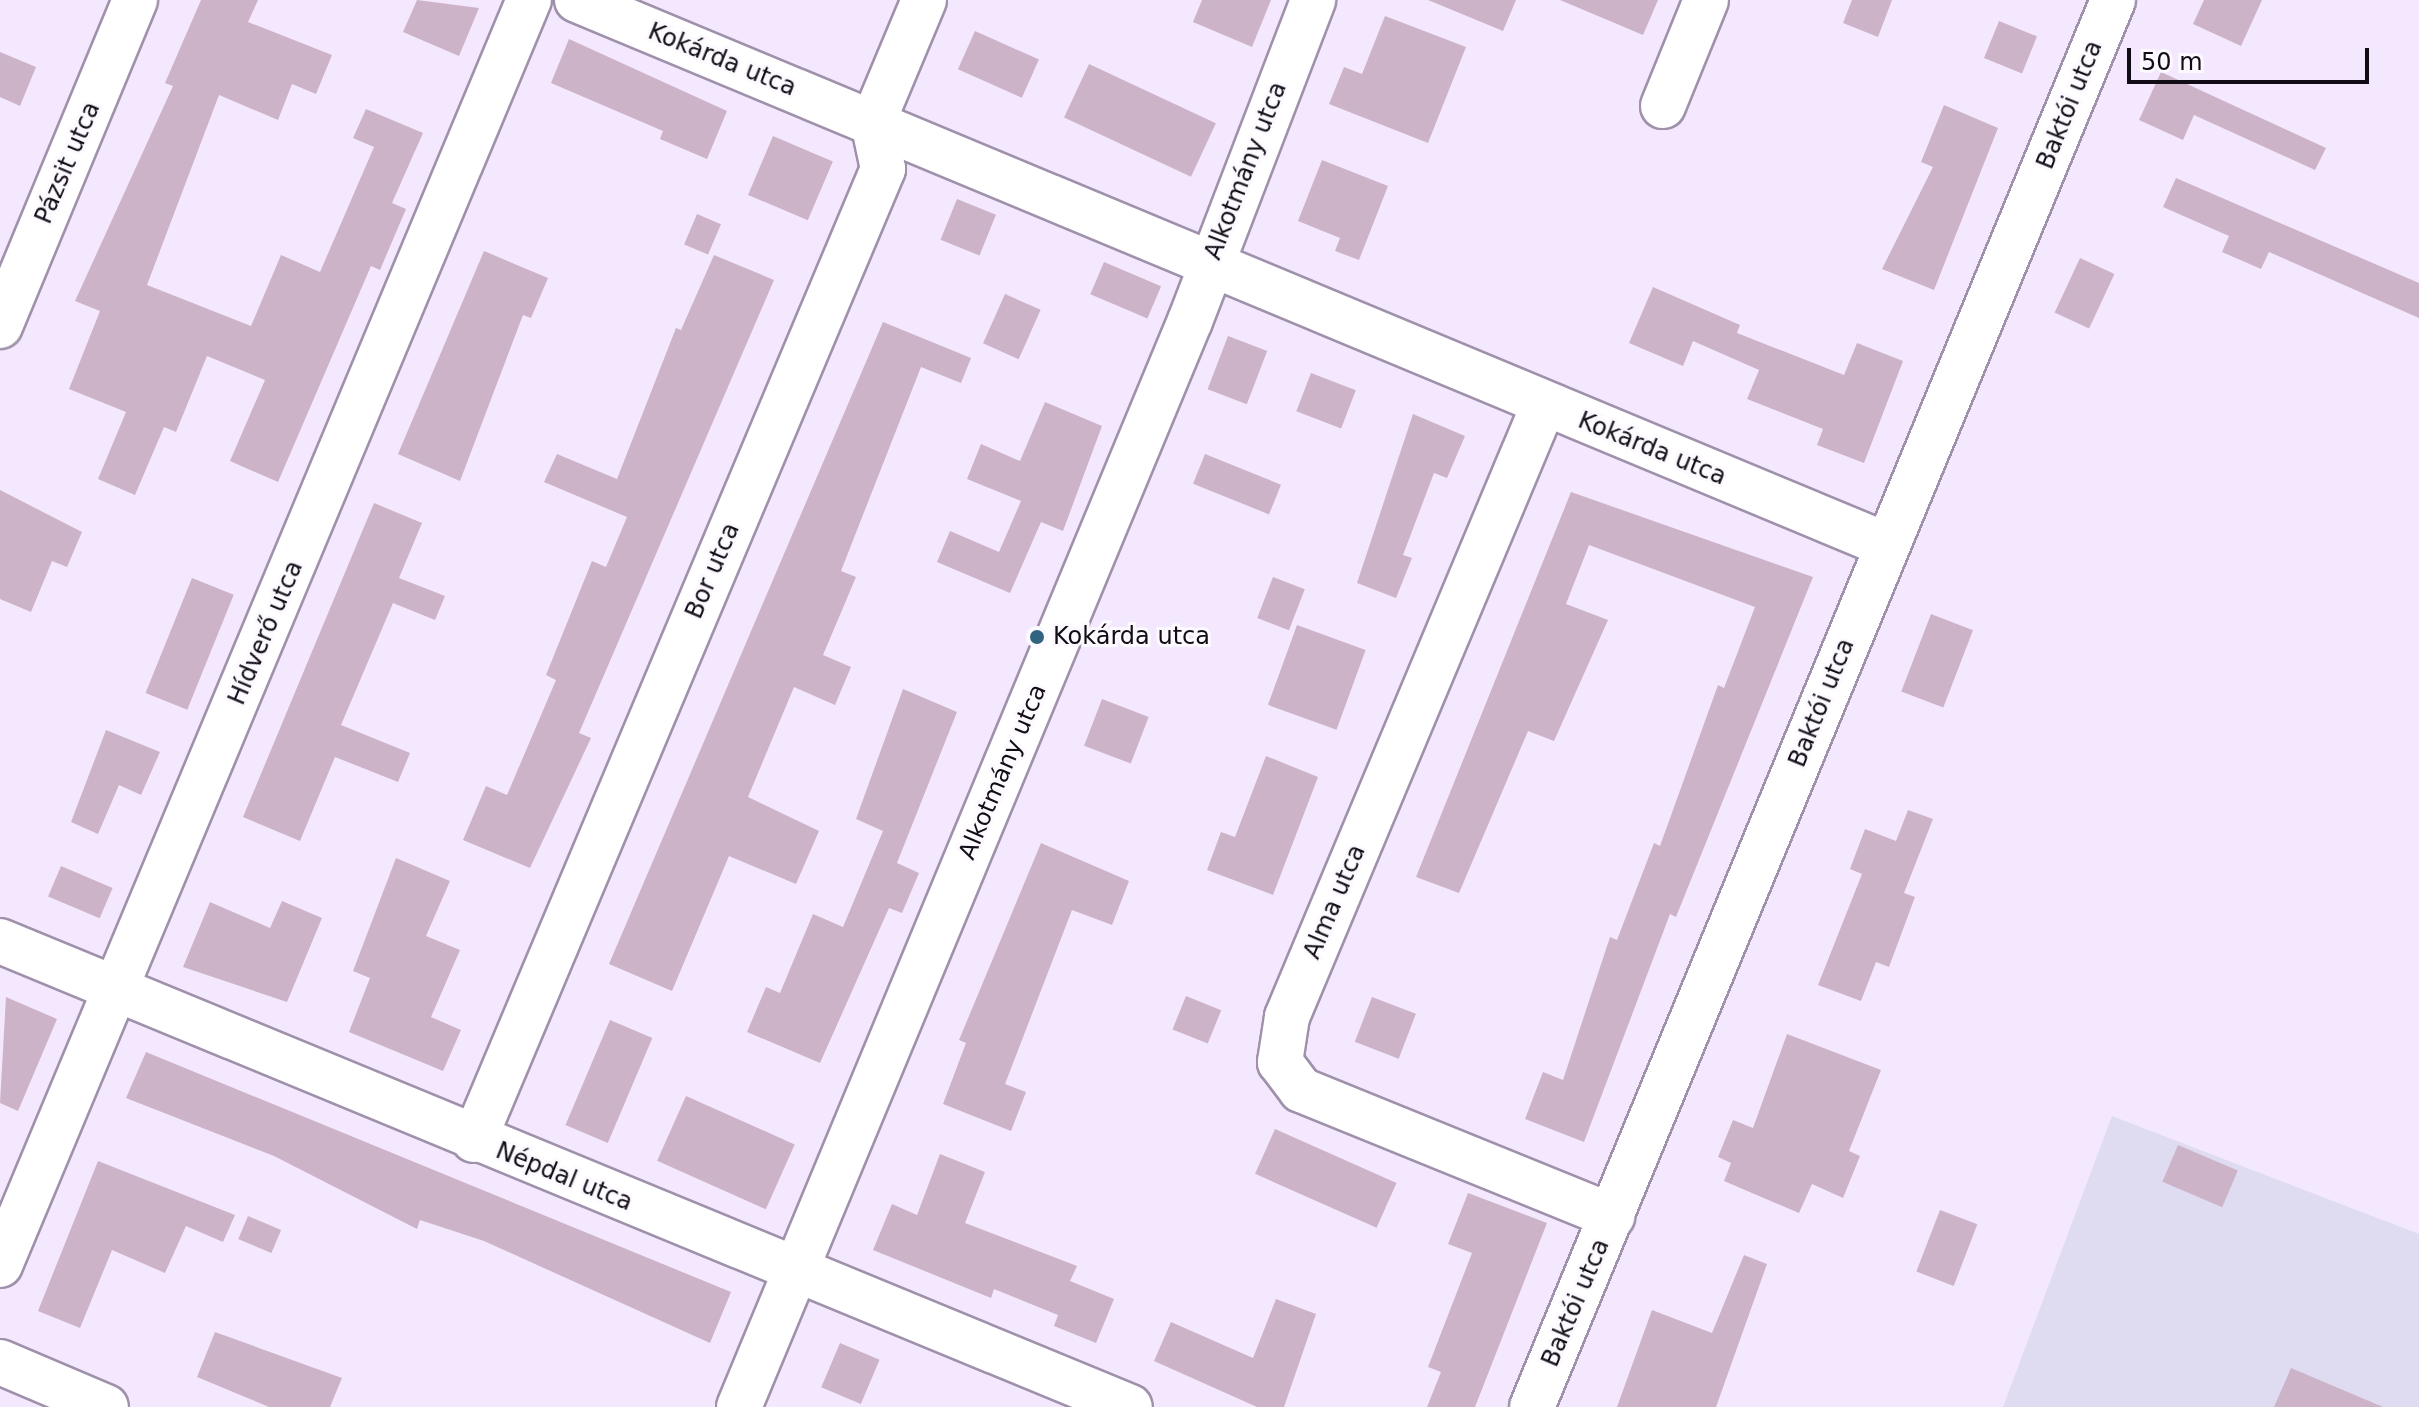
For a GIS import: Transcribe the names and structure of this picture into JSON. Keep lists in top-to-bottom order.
{
  "streets": {
    "street": [
      "Kokárda utca",
      "Baktói utca",
      "Pázsit utca",
      "Alkotmány utca",
      "Bor utca",
      "Hídverő utca",
      "Alma utca",
      "Népdal utca"
    ]
  },
  "crossings": [
    ["Kokárda utca", "Baktói utca"],
    ["Kokárda utca", "Alkotmány utca"],
    ["Kokárda utca", "Bor utca"],
    ["Kokárda utca", "Alma utca"],
    ["Baktói utca", "Alma utca"],
    ["Alkotmány utca", "Népdal utca"],
    ["Bor utca", "Népdal utca"],
    ["Hídverő utca", "Népdal utca"]
  ],
  "places": ["Kokárda utca"],
  "scale_bar": "50 m"
}
